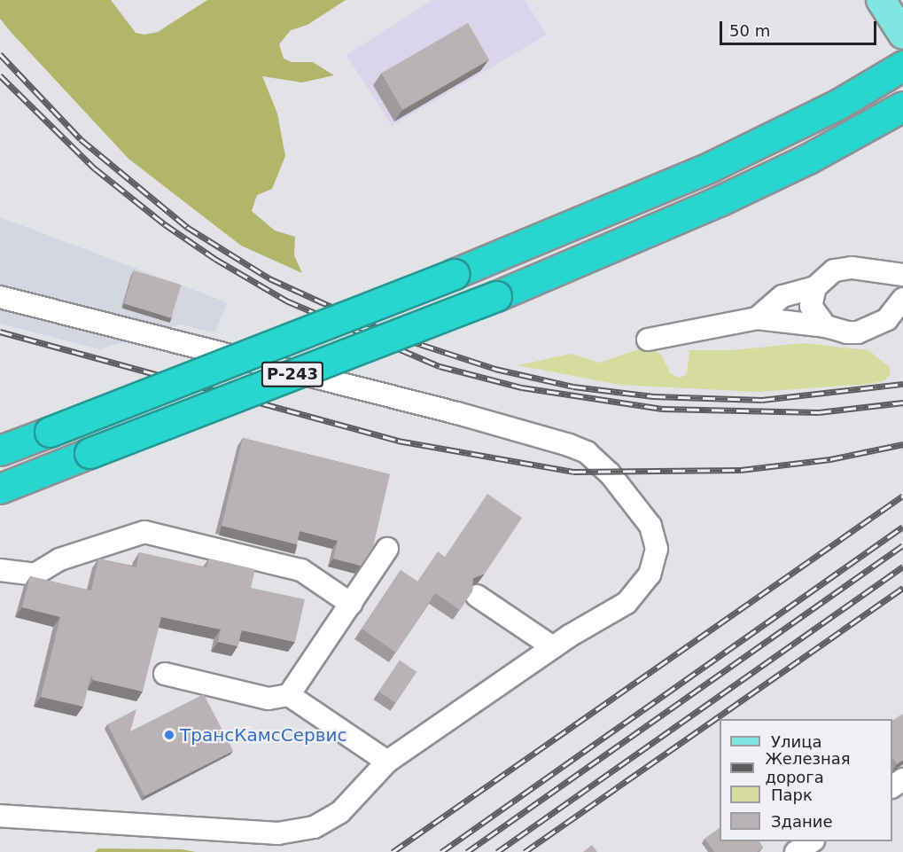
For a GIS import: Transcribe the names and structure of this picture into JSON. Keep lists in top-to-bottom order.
{
  "streets": {
    "highway": ["Р-243"]
  },
  "places": ["ТрансКамсСервис"],
  "legend": [
    "Улица",
    "Железная дорога",
    "Парк",
    "Здание"
  ],
  "scale_bar": "50 m"
}
